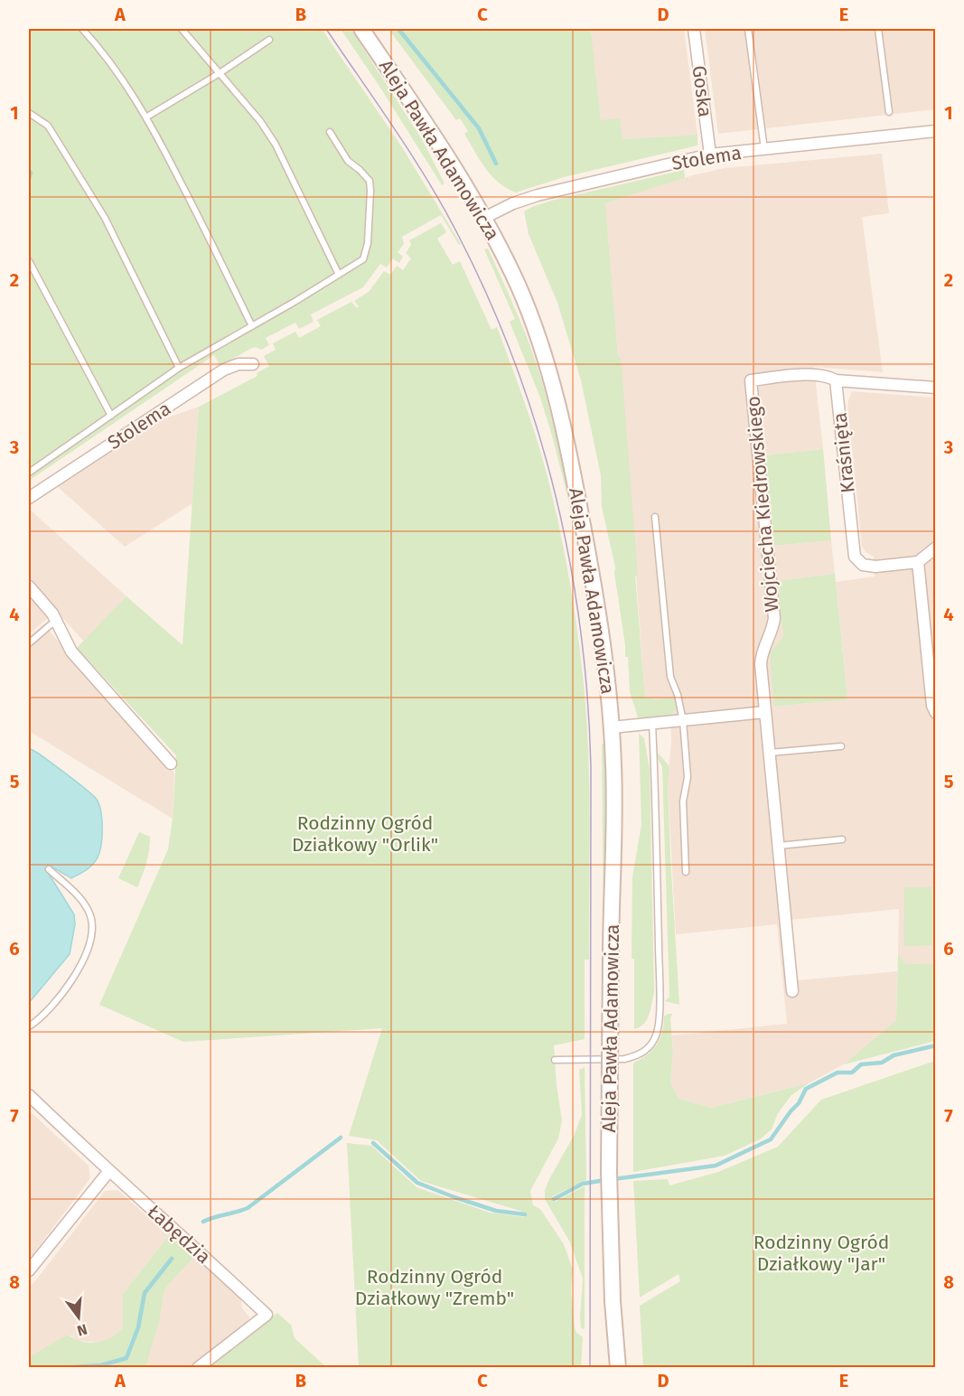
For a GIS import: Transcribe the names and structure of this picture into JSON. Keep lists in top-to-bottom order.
{
  "streets": {
    "main road": ["Aleja Pawła Adamowicza"],
    "street": [
      "Goska",
      "Stolema",
      "Kraśnięta",
      "Wojciecha Kiedrowskiego",
      "Łabędzia"
    ]
  },
  "crossings": [
    ["Goska", "Stolema"],
    ["Aleja Pawła Adamowicza", "Stolema"],
    ["Kraśnięta", "Wojciecha Kiedrowskiego"]
  ],
  "parks": ["Rodzinny Ogród Działkowy \"Orlik\"", "Rodzinny Ogród Działkowy \"Jar\"", "Rodzinny Ogród Działkowy \"Zremb\""],
  "north": "bottom",
  "grid": {
    "columns": [
      "A",
      "B",
      "C",
      "D",
      "E"
    ],
    "rows": [
      "1",
      "2",
      "3",
      "4",
      "5",
      "6",
      "7",
      "8"
    ]
  }
}
